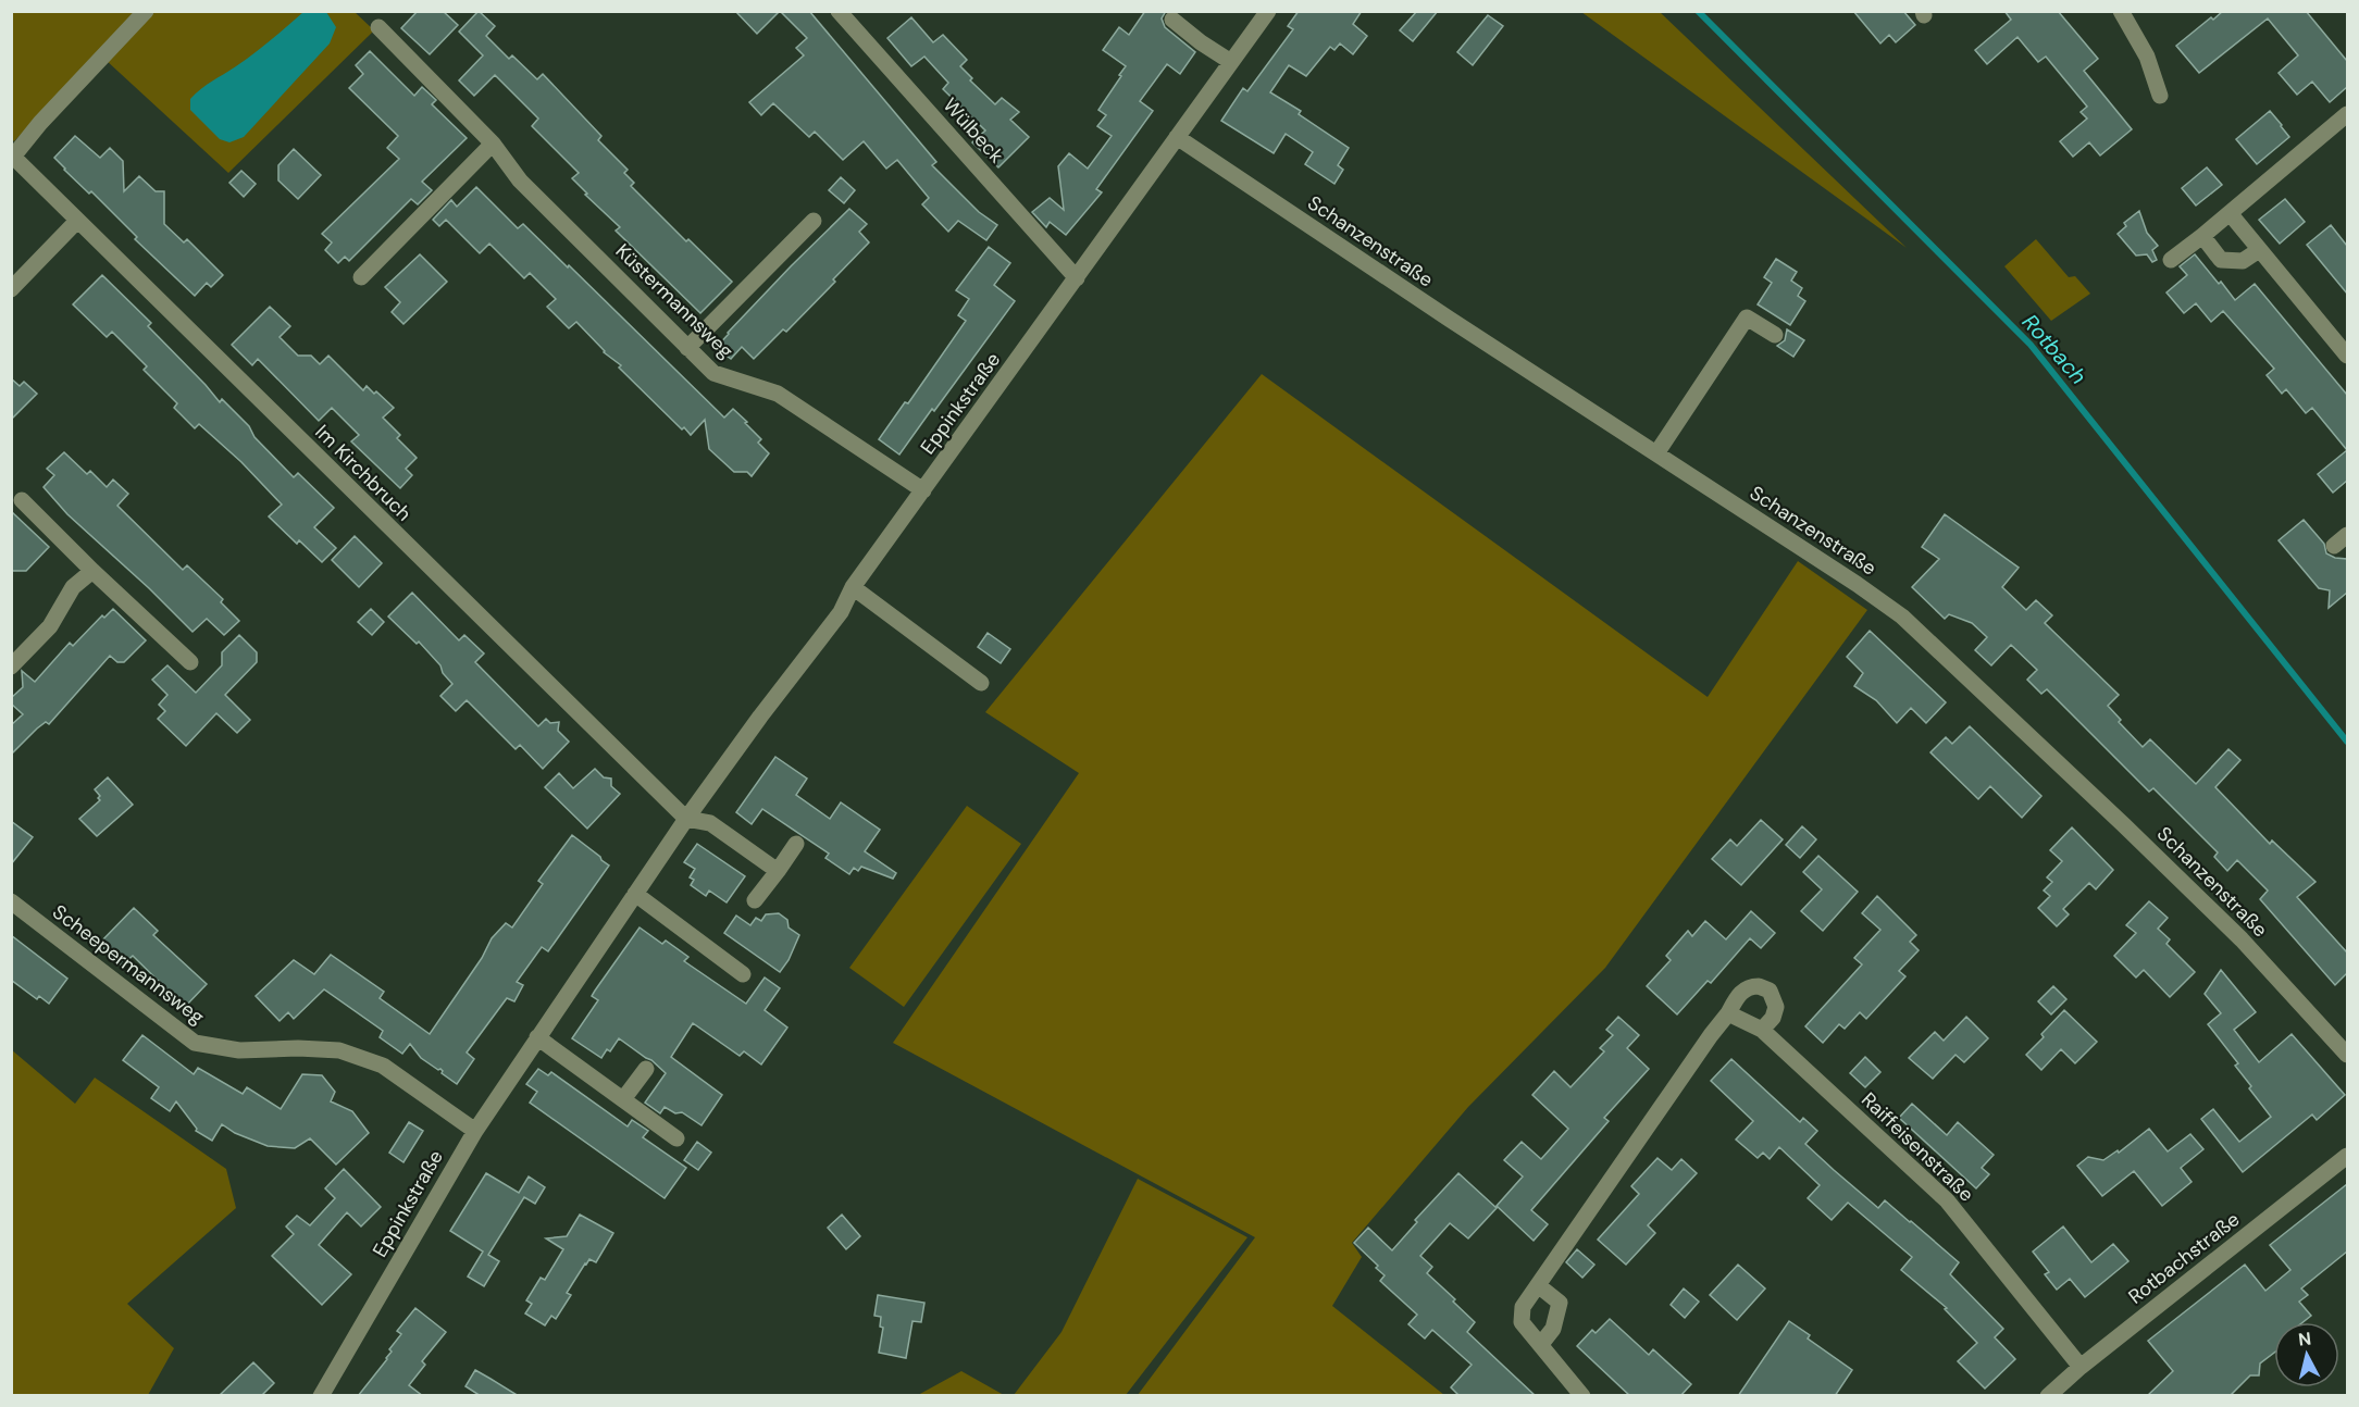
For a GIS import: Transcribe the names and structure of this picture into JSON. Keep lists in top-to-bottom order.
{
  "streets": {
    "street": [
      "Wülbeck",
      "Schanzenstraße",
      "Küstermannsweg",
      "Eppinkstraße",
      "Im Kirchbruch",
      "Scheepermannsweg",
      "Raiffeisenstraße",
      "Rotbachstraße"
    ]
  },
  "crossings": [
    ["Wülbeck", "Eppinkstraße"],
    ["Schanzenstraße", "Eppinkstraße"],
    ["Küstermannsweg", "Eppinkstraße"],
    ["Eppinkstraße", "Im Kirchbruch"],
    ["Eppinkstraße", "Scheepermannsweg"],
    ["Raiffeisenstraße", "Rotbachstraße"]
  ],
  "water": ["Rotbach"],
  "north": "top"
}
